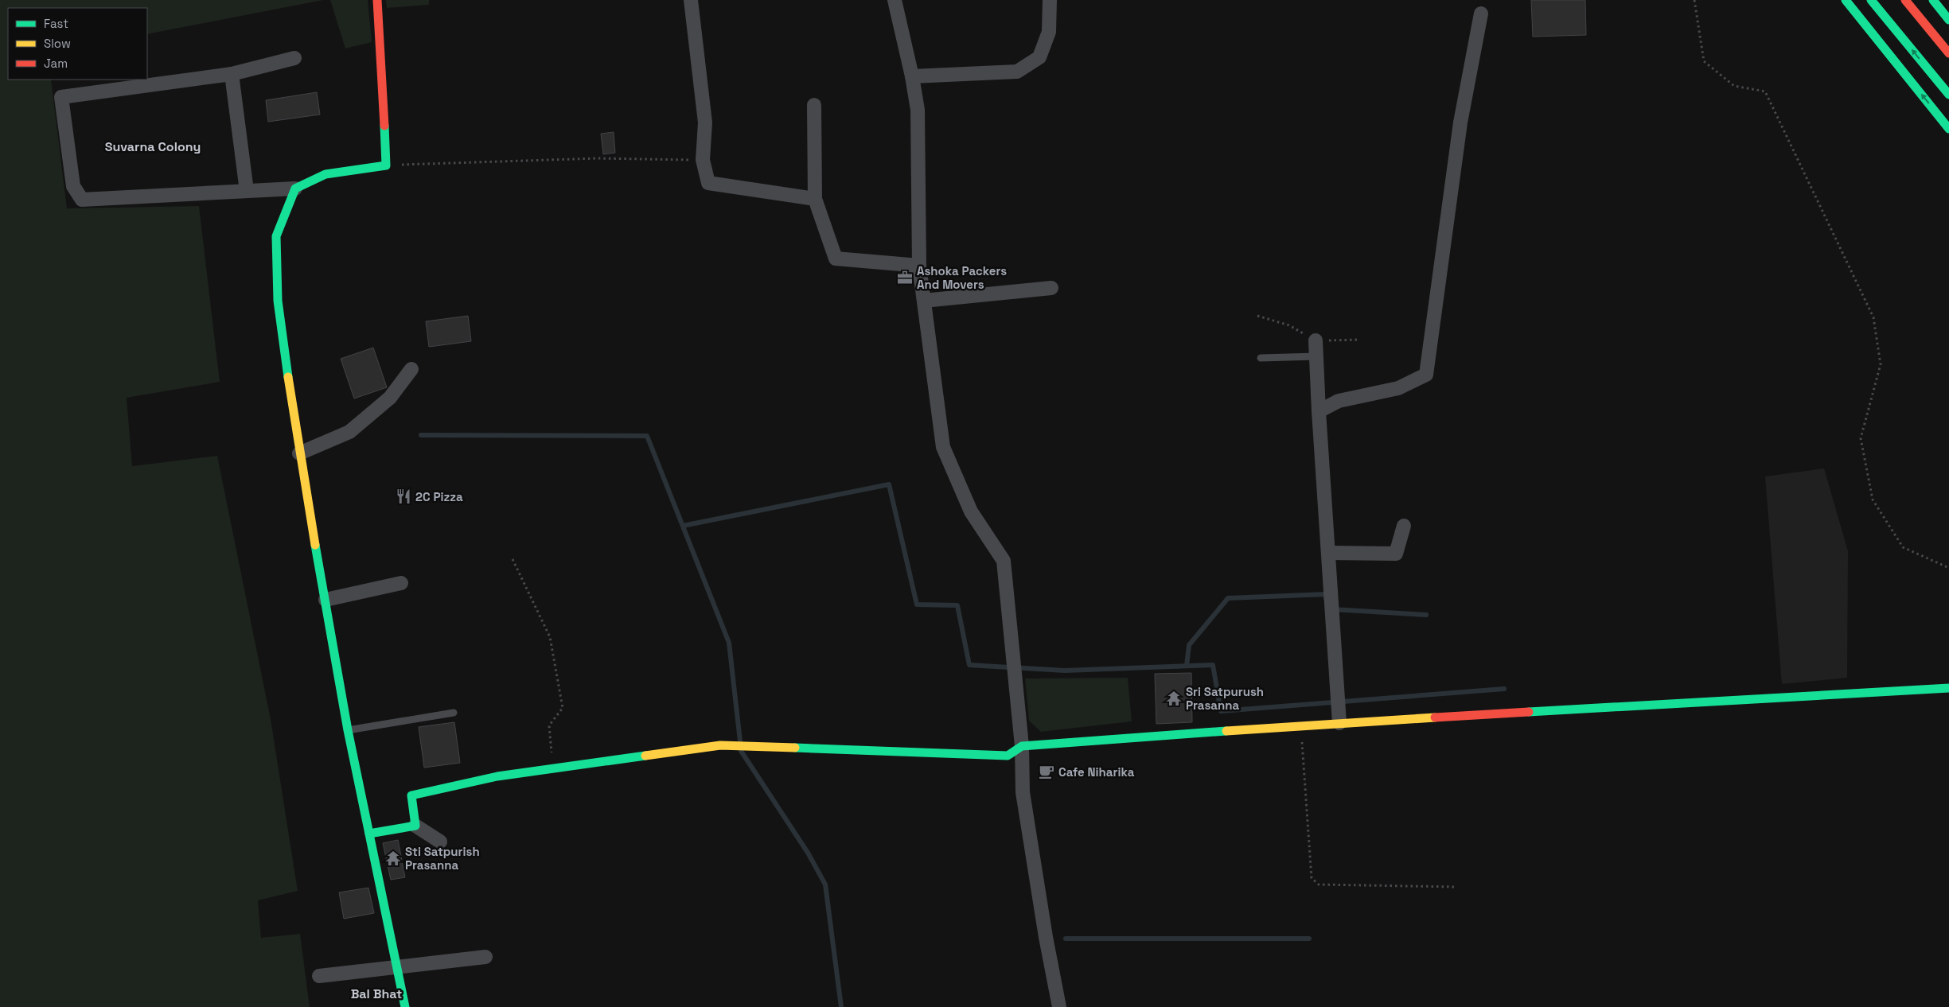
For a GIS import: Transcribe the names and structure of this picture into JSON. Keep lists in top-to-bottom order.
{
  "districts": ["Suvarna Colony", "Bal Bhat"],
  "places": {
    "office": ["Ashoka Packers And Movers"],
    "restaurant": ["2C Pizza"],
    "temple": ["Sri Satpurush Prasanna", "Sti Satpurish Prasanna"],
    "cafe": ["Cafe Niharika"]
  },
  "legend": ["Fast", "Slow", "Jam"]
}
